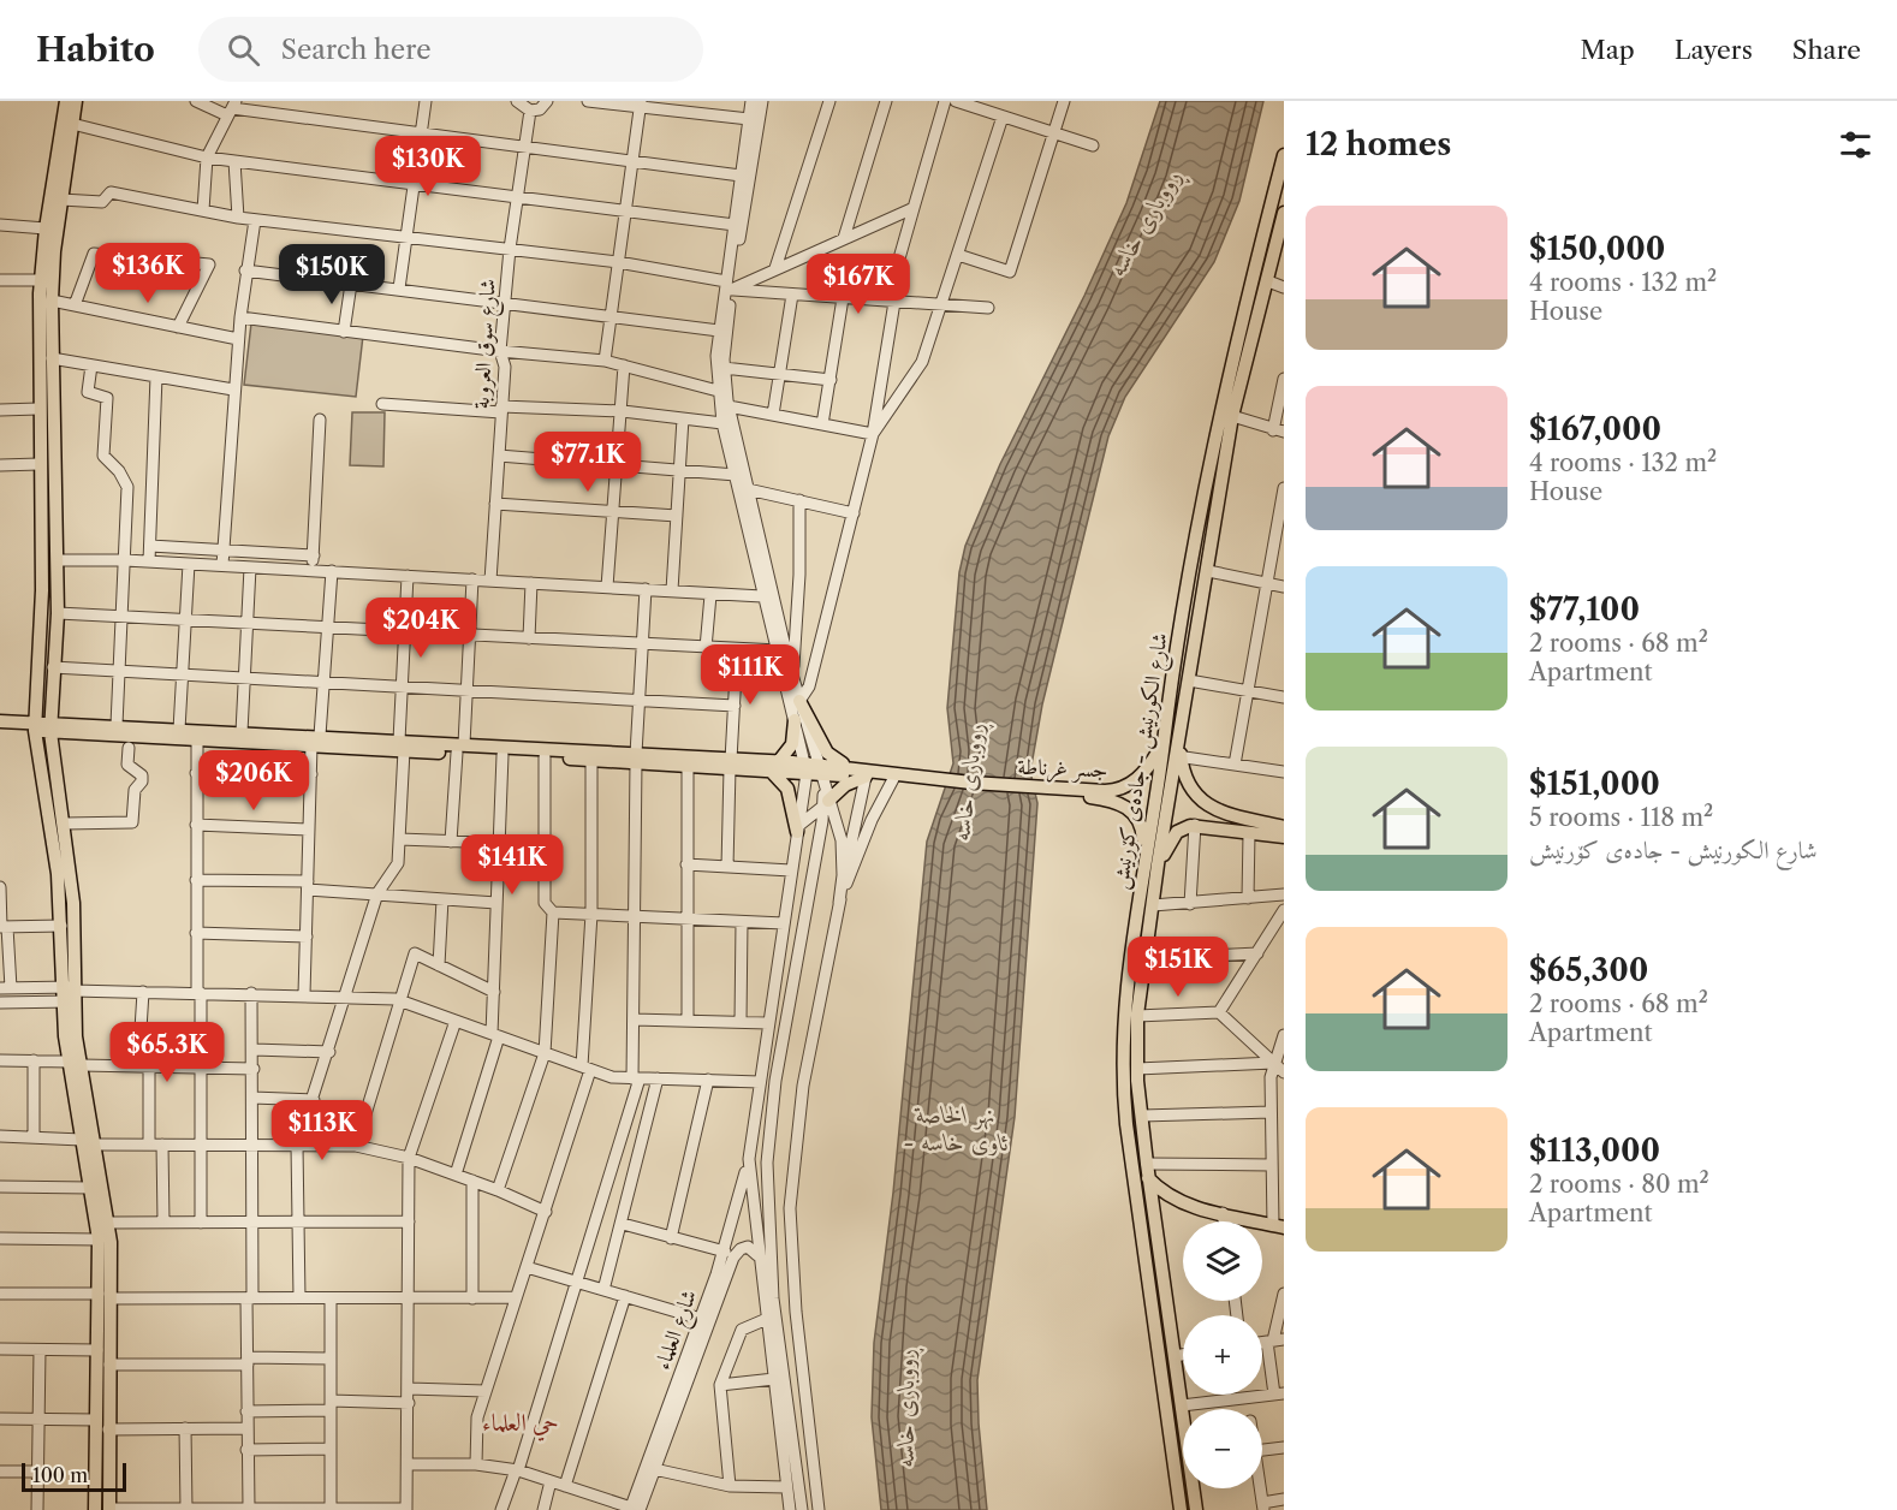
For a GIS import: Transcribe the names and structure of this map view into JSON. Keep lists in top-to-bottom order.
{
  "streets": {
    "main road": ["شارع الكورنيش - جادەی کۆرنیش", "جسر غرناطة"],
    "street": ["شارع سوق العروبة", "شارع العلماء"]
  },
  "crossings": [
    ["شارع الكورنيش - جادەی کۆرنیش", "جسر غرناطة"]
  ],
  "districts": ["حي العلماء"],
  "water": ["ڕووباری خاسە", "نهر الخاصة - ئاوی خاسە"],
  "scale_bar": "100 m",
  "page": {
    "header": "Habito",
    "search": "Search here",
    "nav": ["Map", "Layers", "Share"],
    "heading": "12 homes",
    "price": [
      "$130K",
      "$136K",
      "$150K",
      "$167K",
      "$77.1K",
      "$204K",
      "$111K",
      "$206K",
      "$141K",
      "$151K",
      "$65.3K",
      "$113K"
    ],
    "list": [
      {
        "name": "$150,000",
        "note": "4 rooms · 132 m² · House"
      },
      {
        "name": "$167,000",
        "note": "4 rooms · 132 m² · House"
      },
      {
        "name": "$77,100",
        "note": "2 rooms · 68 m² · Apartment"
      },
      {
        "name": "$151,000",
        "note": "5 rooms · 118 m² · شارع الكورنيش - جادەی کۆرنیش"
      },
      {
        "name": "$65,300",
        "note": "2 rooms · 68 m² · Apartment"
      },
      {
        "name": "$113,000",
        "note": "2 rooms · 80 m² · Apartment"
      }
    ],
    "map_buttons": ["+", "−"],
    "scale": "100 m"
  }
}
